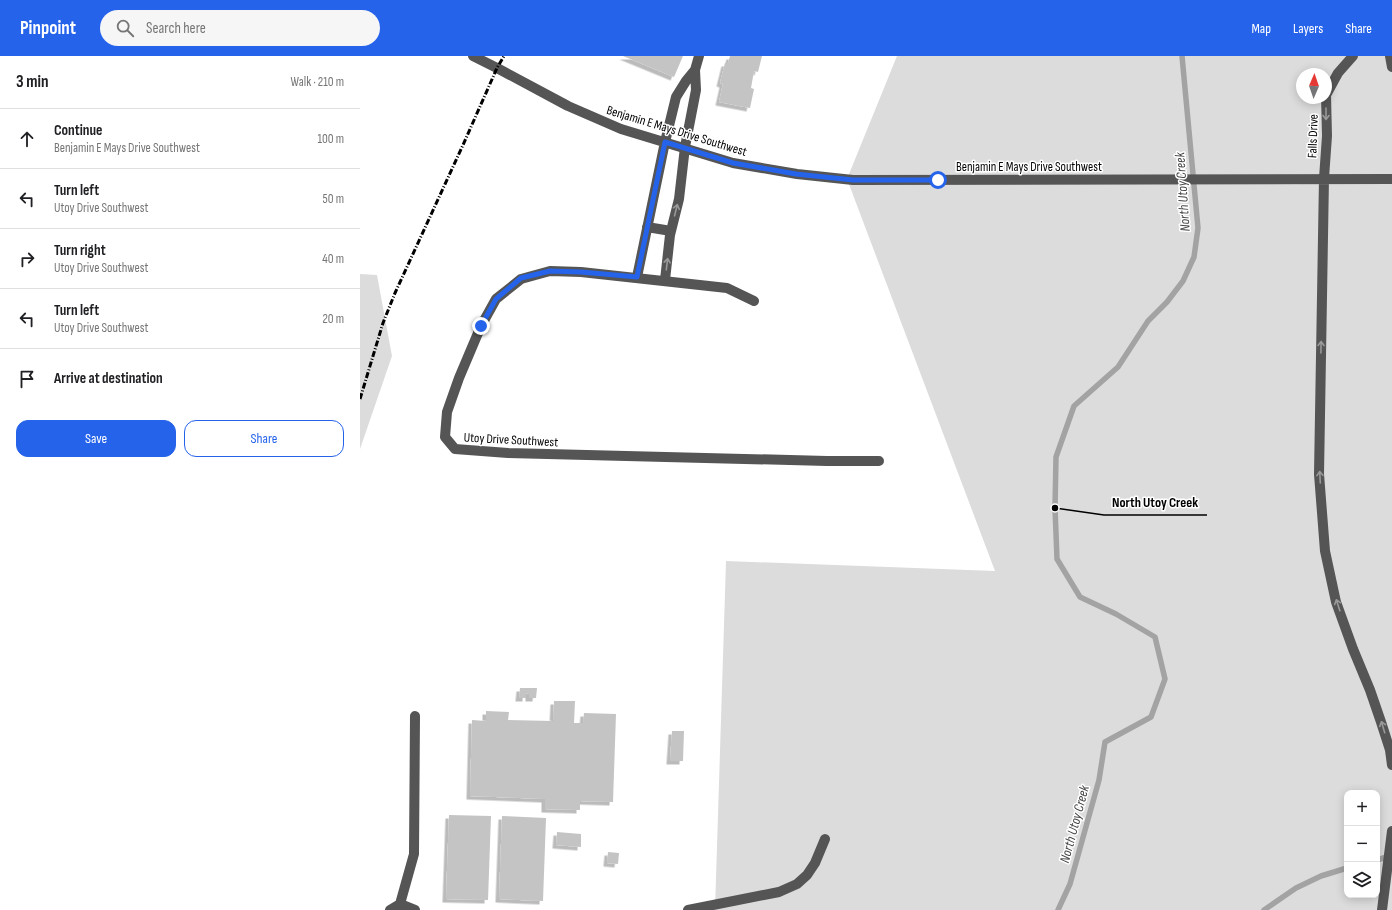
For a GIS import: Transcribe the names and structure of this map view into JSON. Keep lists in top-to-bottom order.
{
  "streets": {
    "street": ["Benjamin E Mays Drive Southwest", "Falls Drive", "Utoy Drive Southwest"]
  },
  "crossings": [
    ["Benjamin E Mays Drive Southwest", "Falls Drive"]
  ],
  "water": ["North Utoy Creek"],
  "places": ["North Utoy Creek"],
  "north": "top",
  "page": {
    "header": "Pinpoint",
    "search": "Search here",
    "nav": ["Map", "Layers", "Share"],
    "heading": ["3 min", "Walk · 210 m"],
    "list": [
      ["Continue", "Benjamin E Mays Drive Southwest", "100 m"],
      ["Turn left", "Utoy Drive Southwest", "50 m"],
      ["Turn right", "Utoy Drive Southwest", "40 m"],
      ["Turn left", "Utoy Drive Southwest", "20 m"],
      "Arrive at destination"
    ],
    "buttons": ["Save", "Share"],
    "map_buttons": ["+", "−"]
  }
}
